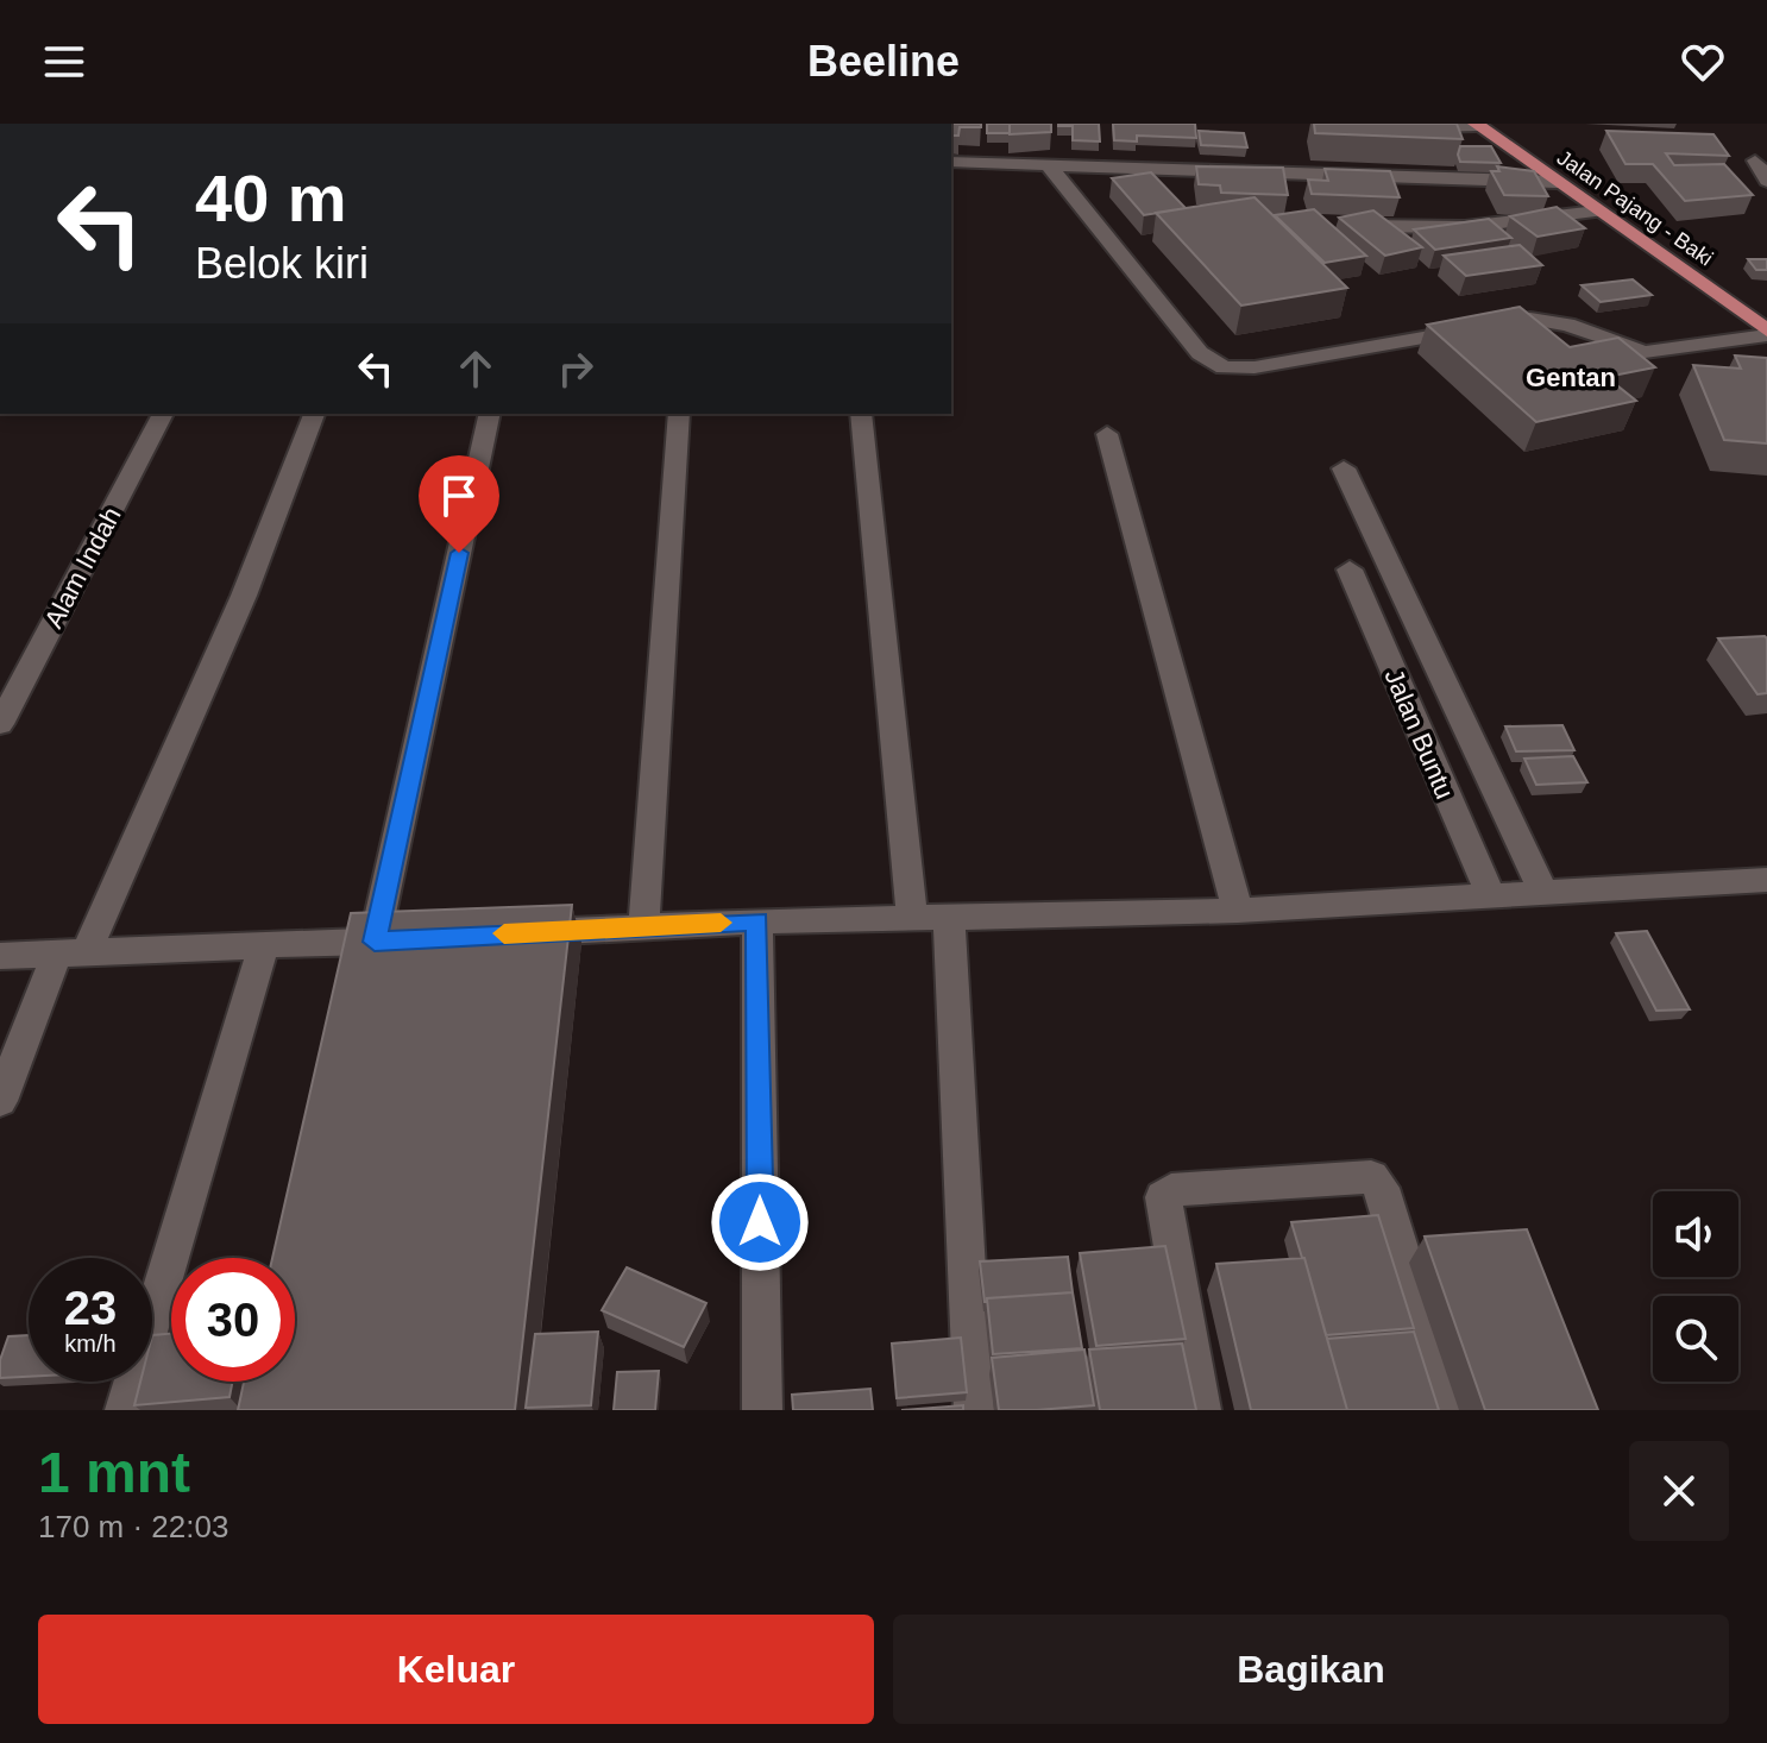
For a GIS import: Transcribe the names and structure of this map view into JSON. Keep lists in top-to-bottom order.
{
  "streets": {
    "main road": ["Jalan Pajang - Baki"],
    "street": ["Alam Indah", "Jalan Buntu"]
  },
  "districts": ["Gentan"],
  "page": {
    "header": "Beeline",
    "turn": ["40 m", "Belok kiri"],
    "speed": "23 km/h",
    "limit": "30",
    "heading": ["1 mnt", "170 m · 22:03"],
    "buttons": ["Keluar", "Bagikan"]
  }
}
